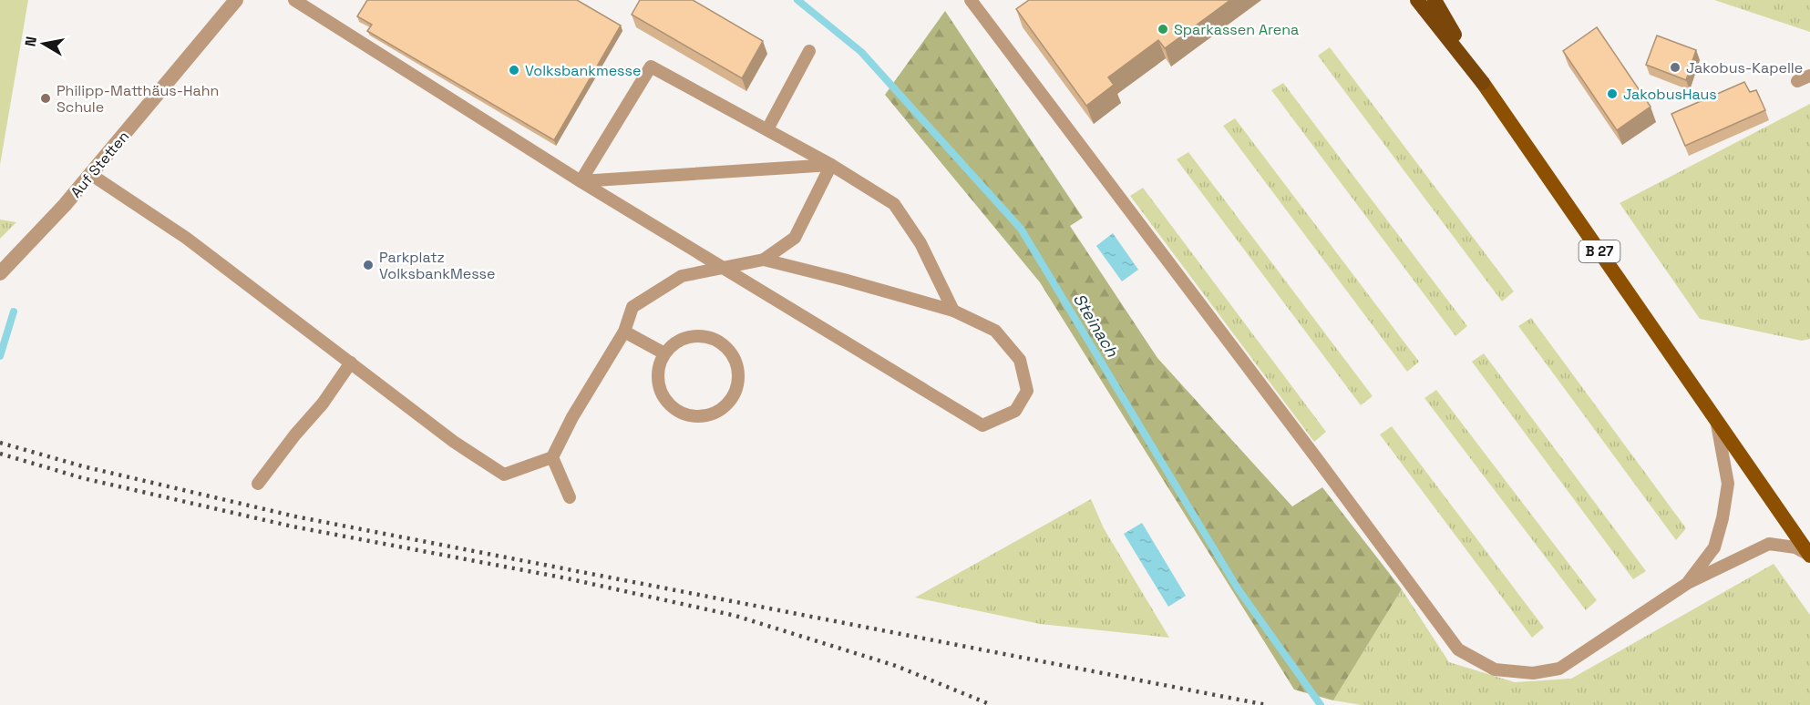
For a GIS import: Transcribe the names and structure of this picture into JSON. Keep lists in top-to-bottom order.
{
  "streets": {
    "highway": ["B 27"],
    "street": ["Auf Stetten"]
  },
  "water": ["Steinach"],
  "places": [
    "Sparkassen Arena",
    "Jakobus-Kapelle",
    "Volksbankmesse",
    "JakobusHaus",
    "Philipp-Matthäus-Hahn Schule",
    "Parkplatz VolksbankMesse"
  ],
  "north": "left"
}
